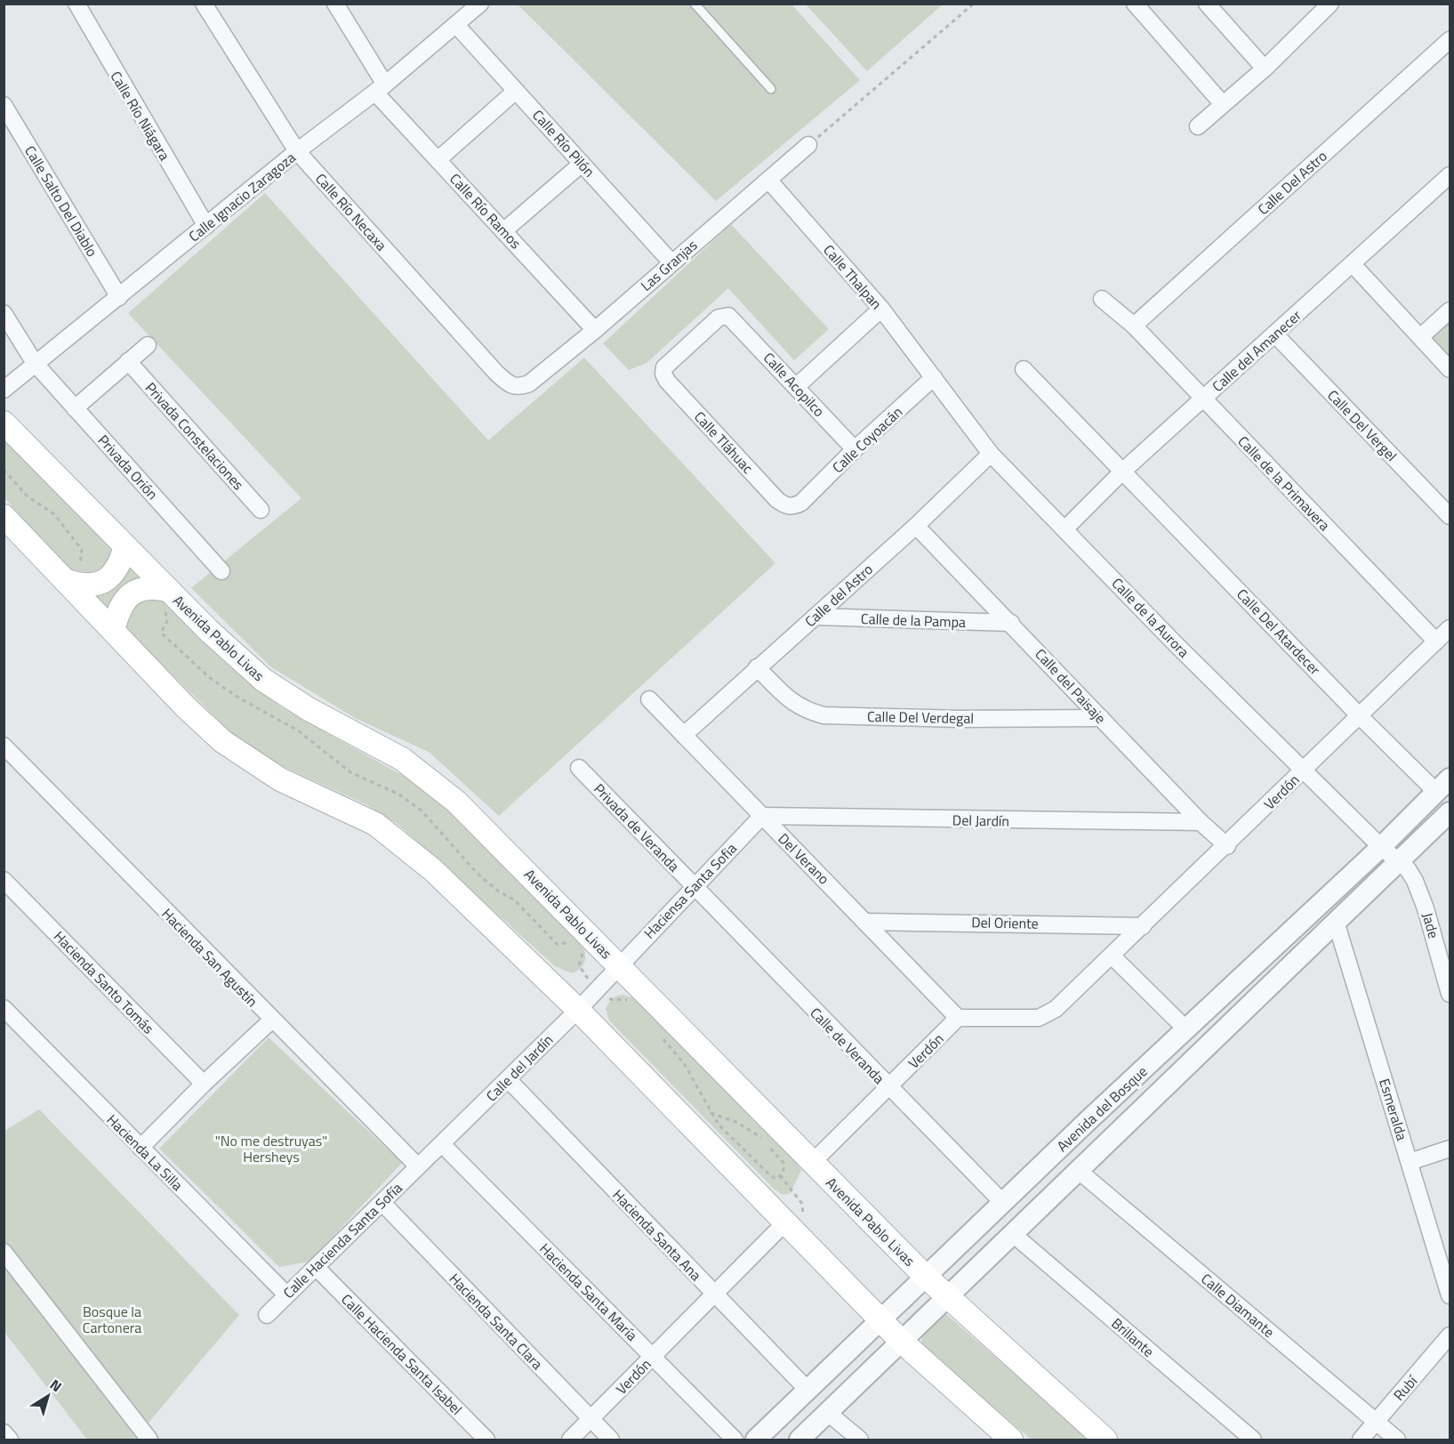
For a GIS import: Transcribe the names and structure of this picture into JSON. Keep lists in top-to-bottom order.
{
  "streets": {
    "main road": ["Avenida Pablo Livas"],
    "street": [
      "Calle Río Niágara",
      "Calle Río Pilón",
      "Calle Del Astro",
      "Calle Ignacio Zaragoza",
      "Calle Salto Del Diablo",
      "Calle Río Ramos",
      "Calle Río Necaxa",
      "Las Granjas",
      "Calle Thalpan",
      "Calle del Amanecer",
      "Calle Acopilco",
      "Calle Del Vergel",
      "Privada Constelaciones",
      "Calle Coyoacán",
      "Calle Tláhuac",
      "Privada Orión",
      "Calle de la Primavera",
      "Calle del Astro",
      "Calle de la Aurora",
      "Calle de la Pampa",
      "Calle Del Atardecer",
      "Calle del Paisaje",
      "Calle Del Verdegal",
      "Verdón",
      "Del Jardín",
      "Privada de Veranda",
      "Del Verano",
      "Haciensa Santa Sofia",
      "Del Oriente",
      "Jade",
      "Hacienda San Agustín",
      "Hacienda Santo Tomás",
      "Calle de Veranda",
      "Calle del Jardín",
      "Avenida del Bosque",
      "Esmeralda",
      "Hacienda La Silla",
      "Hacienda Santa Ana",
      "Calle Hacienda Santa Sofía",
      "Hacienda Santa María",
      "Calle Diamante",
      "Hacienda Santa Clara",
      "Brillante",
      "Calle Hacienda Santa Isabel",
      "Rubí"
    ]
  },
  "crossings": [
    ["Calle Río Niágara", "Calle Ignacio Zaragoza"],
    ["Calle Río Pilón", "Calle Ignacio Zaragoza"],
    ["Calle Río Pilón", "Las Granjas"],
    ["Calle Del Astro", "Calle de la Primavera"],
    ["Calle Ignacio Zaragoza", "Calle Salto Del Diablo"],
    ["Calle Ignacio Zaragoza", "Calle Río Ramos"],
    ["Calle Ignacio Zaragoza", "Calle Río Necaxa"],
    ["Calle Ignacio Zaragoza", "Privada Orión"],
    ["Calle Río Ramos", "Las Granjas"],
    ["Calle Río Necaxa", "Las Granjas"],
    ["Las Granjas", "Calle Thalpan"],
    ["Calle Thalpan", "Calle Coyoacán"],
    ["Calle Thalpan", "Calle de la Aurora"],
    ["Calle del Amanecer", "Calle Del Vergel"],
    ["Calle del Amanecer", "Calle de la Primavera"],
    ["Calle del Amanecer", "Calle de la Aurora"],
    ["Calle del Amanecer", "Calle Del Atardecer"],
    ["Calle Acopilco", "Calle Coyoacán"],
    ["Calle Acopilco", "Calle Tláhuac"],
    ["Calle Coyoacán", "Calle Tláhuac"],
    ["Calle Coyoacán", "Calle de la Aurora"],
    ["Calle de la Primavera", "Verdón"],
    ["Calle del Astro", "Calle de la Aurora"],
    ["Calle del Astro", "Calle de la Pampa"],
    ["Calle del Astro", "Calle del Paisaje"],
    ["Calle del Astro", "Calle Del Verdegal"],
    ["Calle del Astro", "Del Verano"],
    ["Calle de la Aurora", "Verdón"],
    ["Calle de la Aurora", "Jade"],
    ["Calle de la Aurora", "Avenida del Bosque"],
    ["Calle de la Pampa", "Calle del Paisaje"],
    ["Calle Del Atardecer", "Verdón"],
    ["Calle Del Atardecer", "Avenida del Bosque"],
    ["Avenida Pablo Livas", "Verdón"],
    ["Avenida Pablo Livas", "Haciensa Santa Sofia"],
    ["Avenida Pablo Livas", "Calle del Jardín"],
    ["Avenida Pablo Livas", "Avenida del Bosque"],
    ["Calle del Paisaje", "Calle Del Verdegal"],
    ["Calle del Paisaje", "Verdón"],
    ["Calle del Paisaje", "Del Jardín"],
    ["Verdón", "Del Verano"],
    ["Verdón", "Del Oriente"],
    ["Verdón", "Calle de Veranda"],
    ["Verdón", "Hacienda Santa Ana"],
    ["Verdón", "Hacienda Santa María"],
    ["Verdón", "Hacienda Santa Clara"],
    ["Del Jardín", "Del Verano"],
    ["Del Jardín", "Haciensa Santa Sofia"],
    ["Privada de Veranda", "Haciensa Santa Sofia"],
    ["Privada de Veranda", "Calle de Veranda"],
    ["Del Verano", "Haciensa Santa Sofia"],
    ["Del Verano", "Del Oriente"],
    ["Haciensa Santa Sofia", "Calle de Veranda"],
    ["Haciensa Santa Sofia", "Calle del Jardín"],
    ["Jade", "Avenida del Bosque"],
    ["Hacienda San Agustín", "Calle del Jardín"],
    ["Hacienda San Agustín", "Calle Hacienda Santa Sofía"],
    ["Calle de Veranda", "Avenida del Bosque"],
    ["Calle del Jardín", "Hacienda Santa Ana"],
    ["Calle del Jardín", "Calle Hacienda Santa Sofía"],
    ["Calle del Jardín", "Hacienda Santa María"],
    ["Avenida del Bosque", "Esmeralda"],
    ["Avenida del Bosque", "Hacienda Santa Ana"],
    ["Avenida del Bosque", "Calle Diamante"],
    ["Avenida del Bosque", "Brillante"],
    ["Hacienda La Silla", "Calle Hacienda Santa Sofía"],
    ["Calle Hacienda Santa Sofía", "Hacienda Santa Clara"],
    ["Calle Hacienda Santa Sofía", "Calle Hacienda Santa Isabel"],
    ["Calle Diamante", "Rubí"]
  ],
  "parks": ["\"No me destruyas\" Hersheys", "Bosque la Cartonera"],
  "north": "top right"
}
